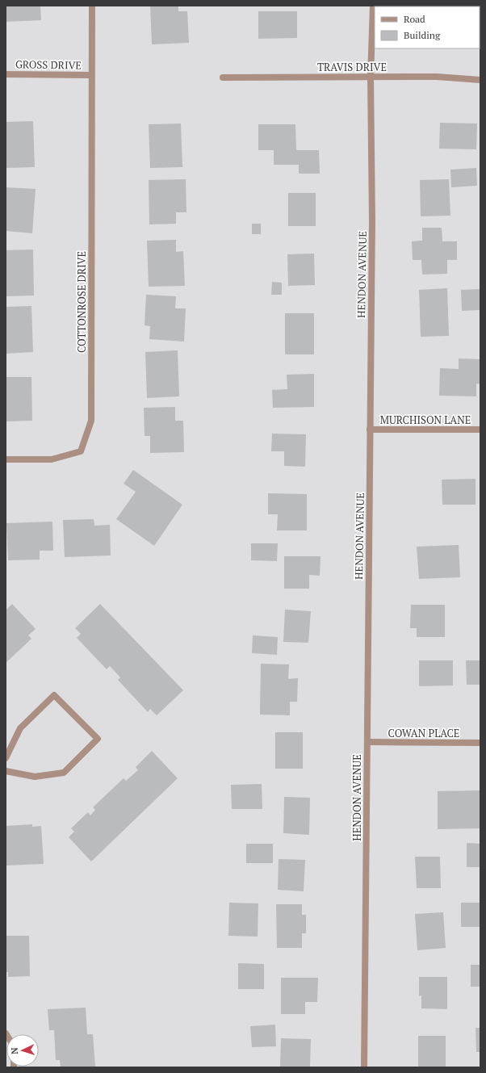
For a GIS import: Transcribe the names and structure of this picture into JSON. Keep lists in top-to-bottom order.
{
  "streets": {
    "street": [
      "GROSS DRIVE",
      "TRAVIS DRIVE",
      "HENDON AVENUE",
      "COTTONROSE DRIVE",
      "MURCHISON LANE",
      "COWAN PLACE"
    ]
  },
  "crossings": [
    ["GROSS DRIVE", "COTTONROSE DRIVE"],
    ["TRAVIS DRIVE", "HENDON AVENUE"],
    ["HENDON AVENUE", "MURCHISON LANE"],
    ["HENDON AVENUE", "COWAN PLACE"]
  ],
  "legend": ["Road", "Building"],
  "north": "left"
}
